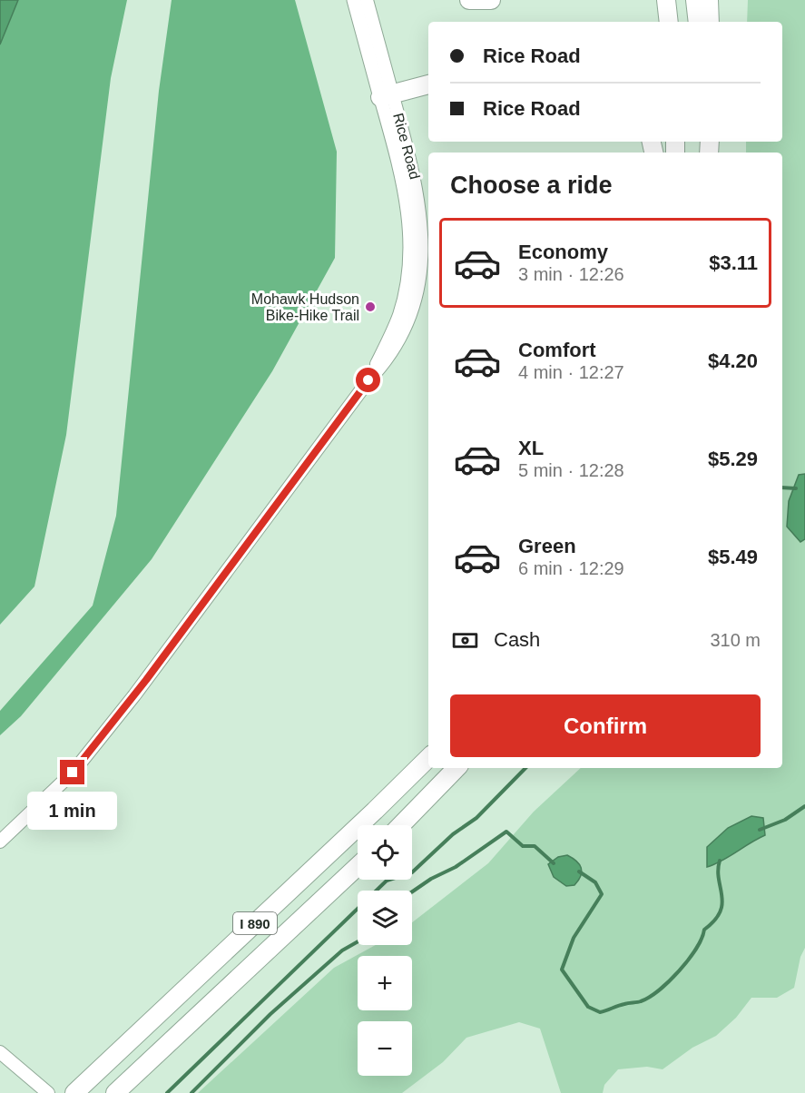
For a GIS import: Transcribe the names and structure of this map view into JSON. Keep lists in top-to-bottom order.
{
  "streets": {
    "highway": ["I 890"],
    "main road": ["Rice Road"]
  },
  "places": ["Mohawk Hudson Bike-Hike Trail"],
  "page": {
    "banner": ["Rice Road", "Rice Road"],
    "heading": "Choose a ride",
    "list": [
      {
        "name": "Economy",
        "note": "3 min · 12:26",
        "value": "$3.11"
      },
      {
        "name": "Comfort",
        "note": "4 min · 12:27",
        "value": "$4.20"
      },
      {
        "name": "XL",
        "note": "5 min · 12:28",
        "value": "$5.29"
      },
      {
        "name": "Green",
        "note": "6 min · 12:29",
        "value": "$5.49"
      }
    ],
    "pay": ["Cash", "310 m"],
    "buttons": "Confirm",
    "bubble": "1 min",
    "map_buttons": ["+", "−"]
  }
}
